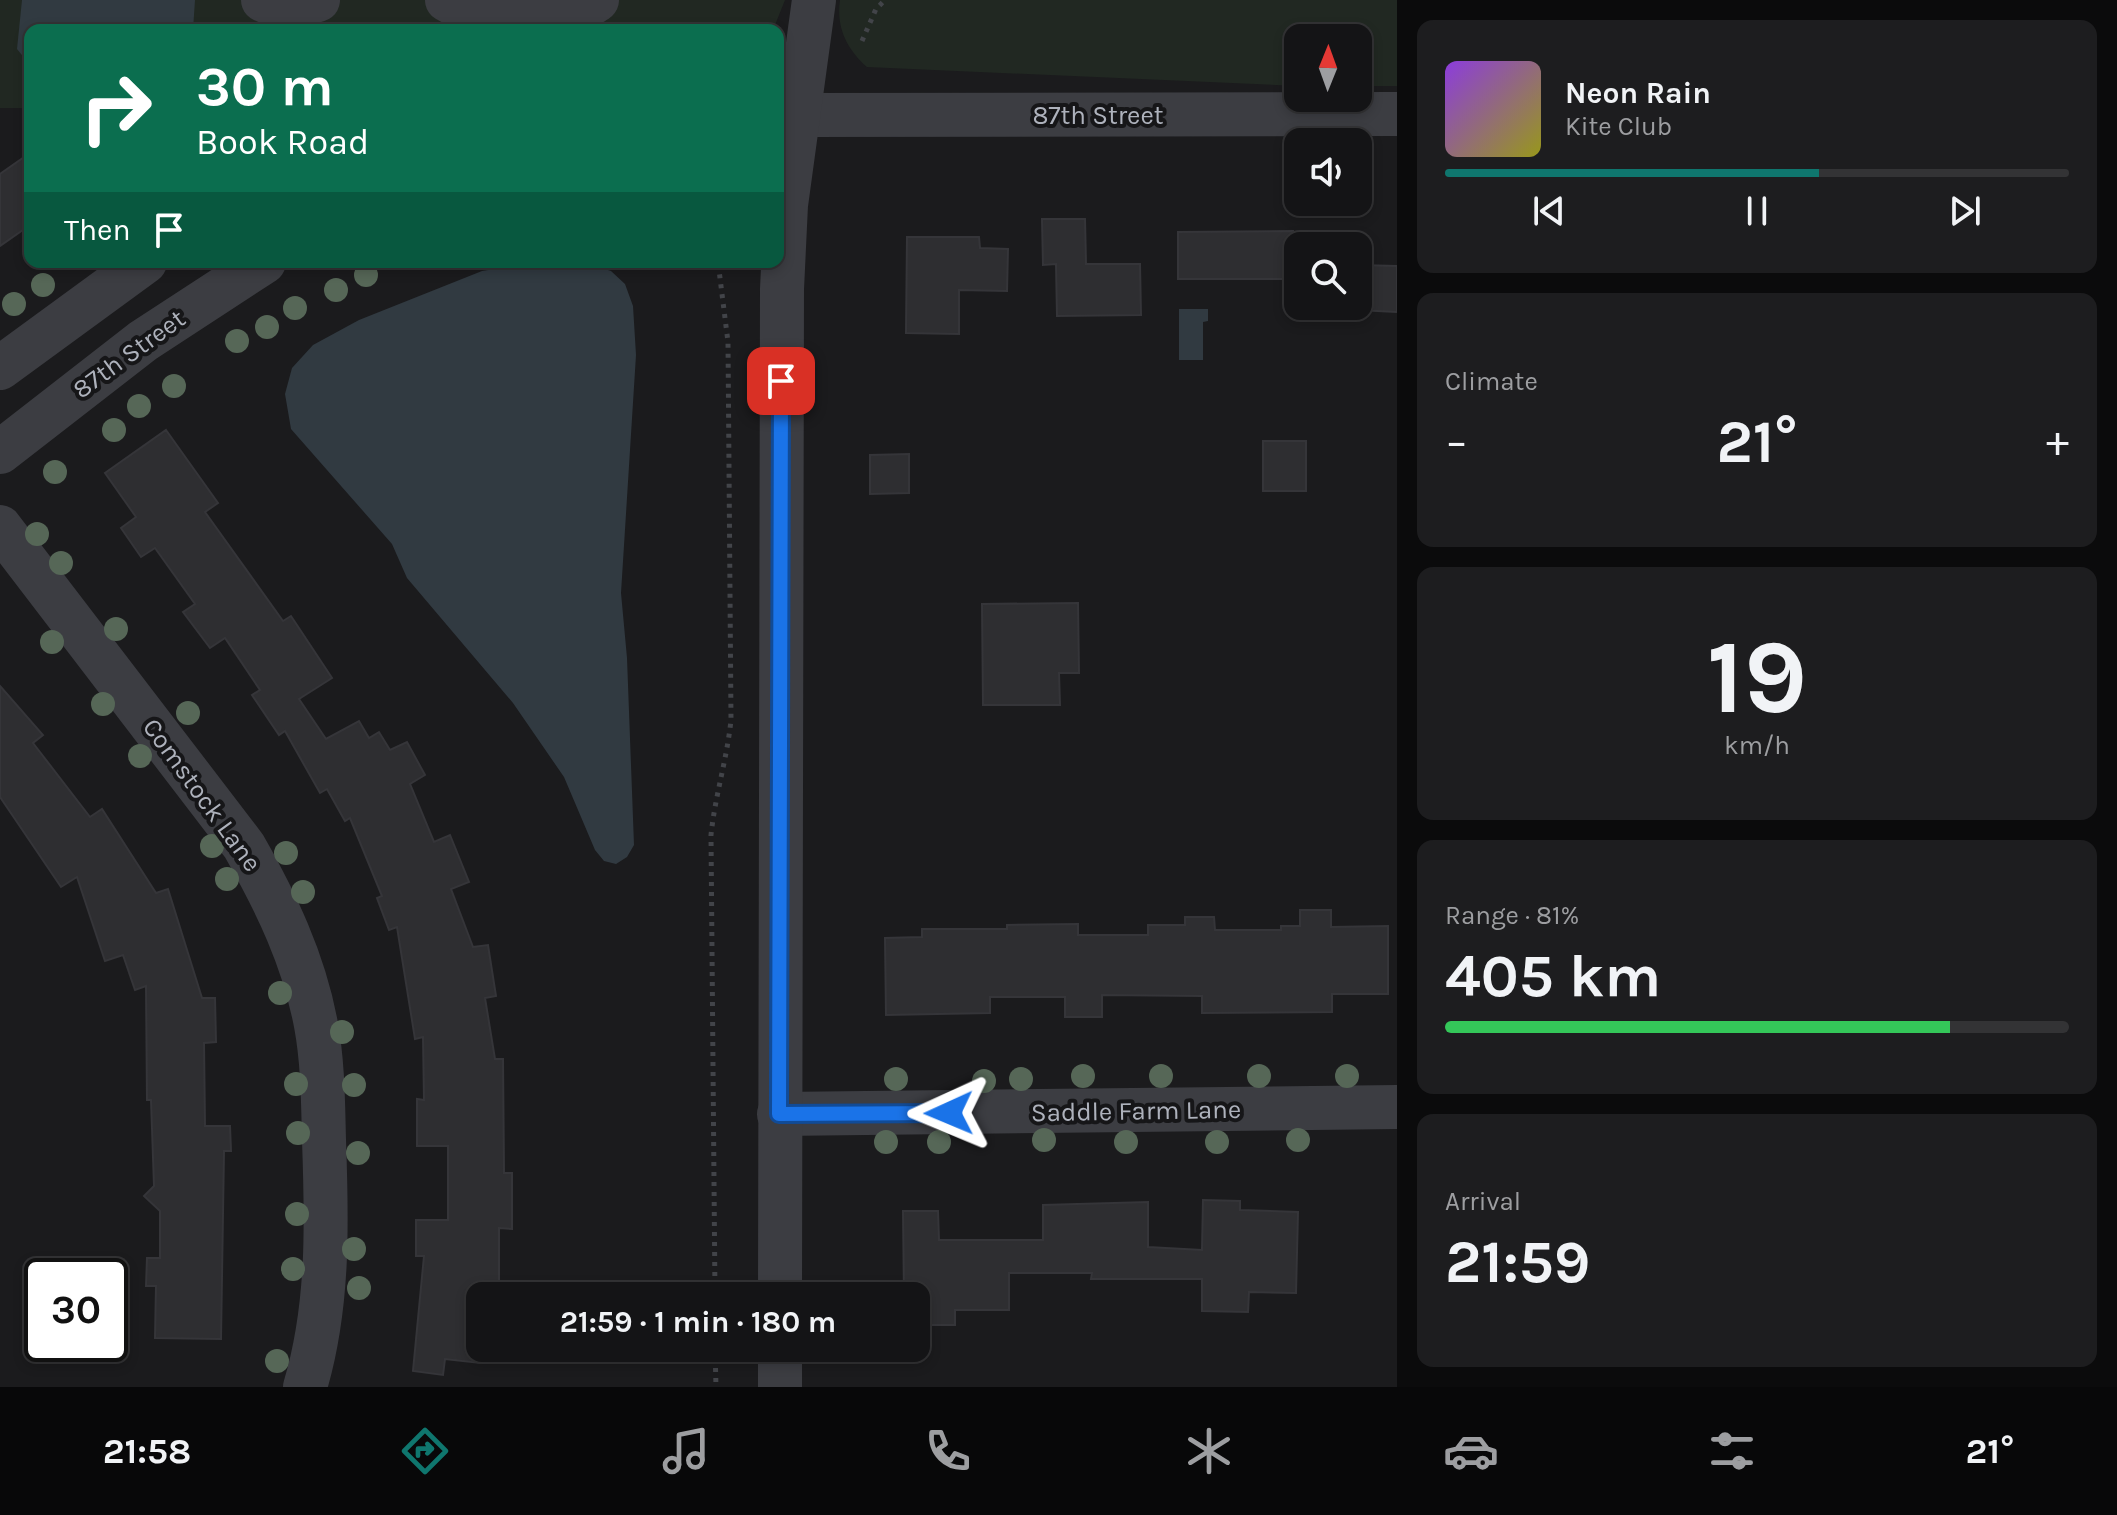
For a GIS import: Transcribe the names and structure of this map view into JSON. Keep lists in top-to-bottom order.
{
  "streets": {
    "street": ["87th Street", "Comstock Lane", "Saddle Farm Lane"]
  },
  "north": "top",
  "page": {
    "turn": ["30 m", "Book Road"],
    "song": ["Neon Rain", "Kite Club"],
    "then": "Then",
    "tile": [
      "Climate",
      ["19", "km/h"],
      ["Range · 81%", "405 km"],
      ["Arrival", "21:59"]
    ],
    "heat": ["−", "21°", "+"],
    "limit": "30",
    "trip": "21:59 · 1 min · 180 m",
    "tabs": ["21:58", "21°"]
  }
}
